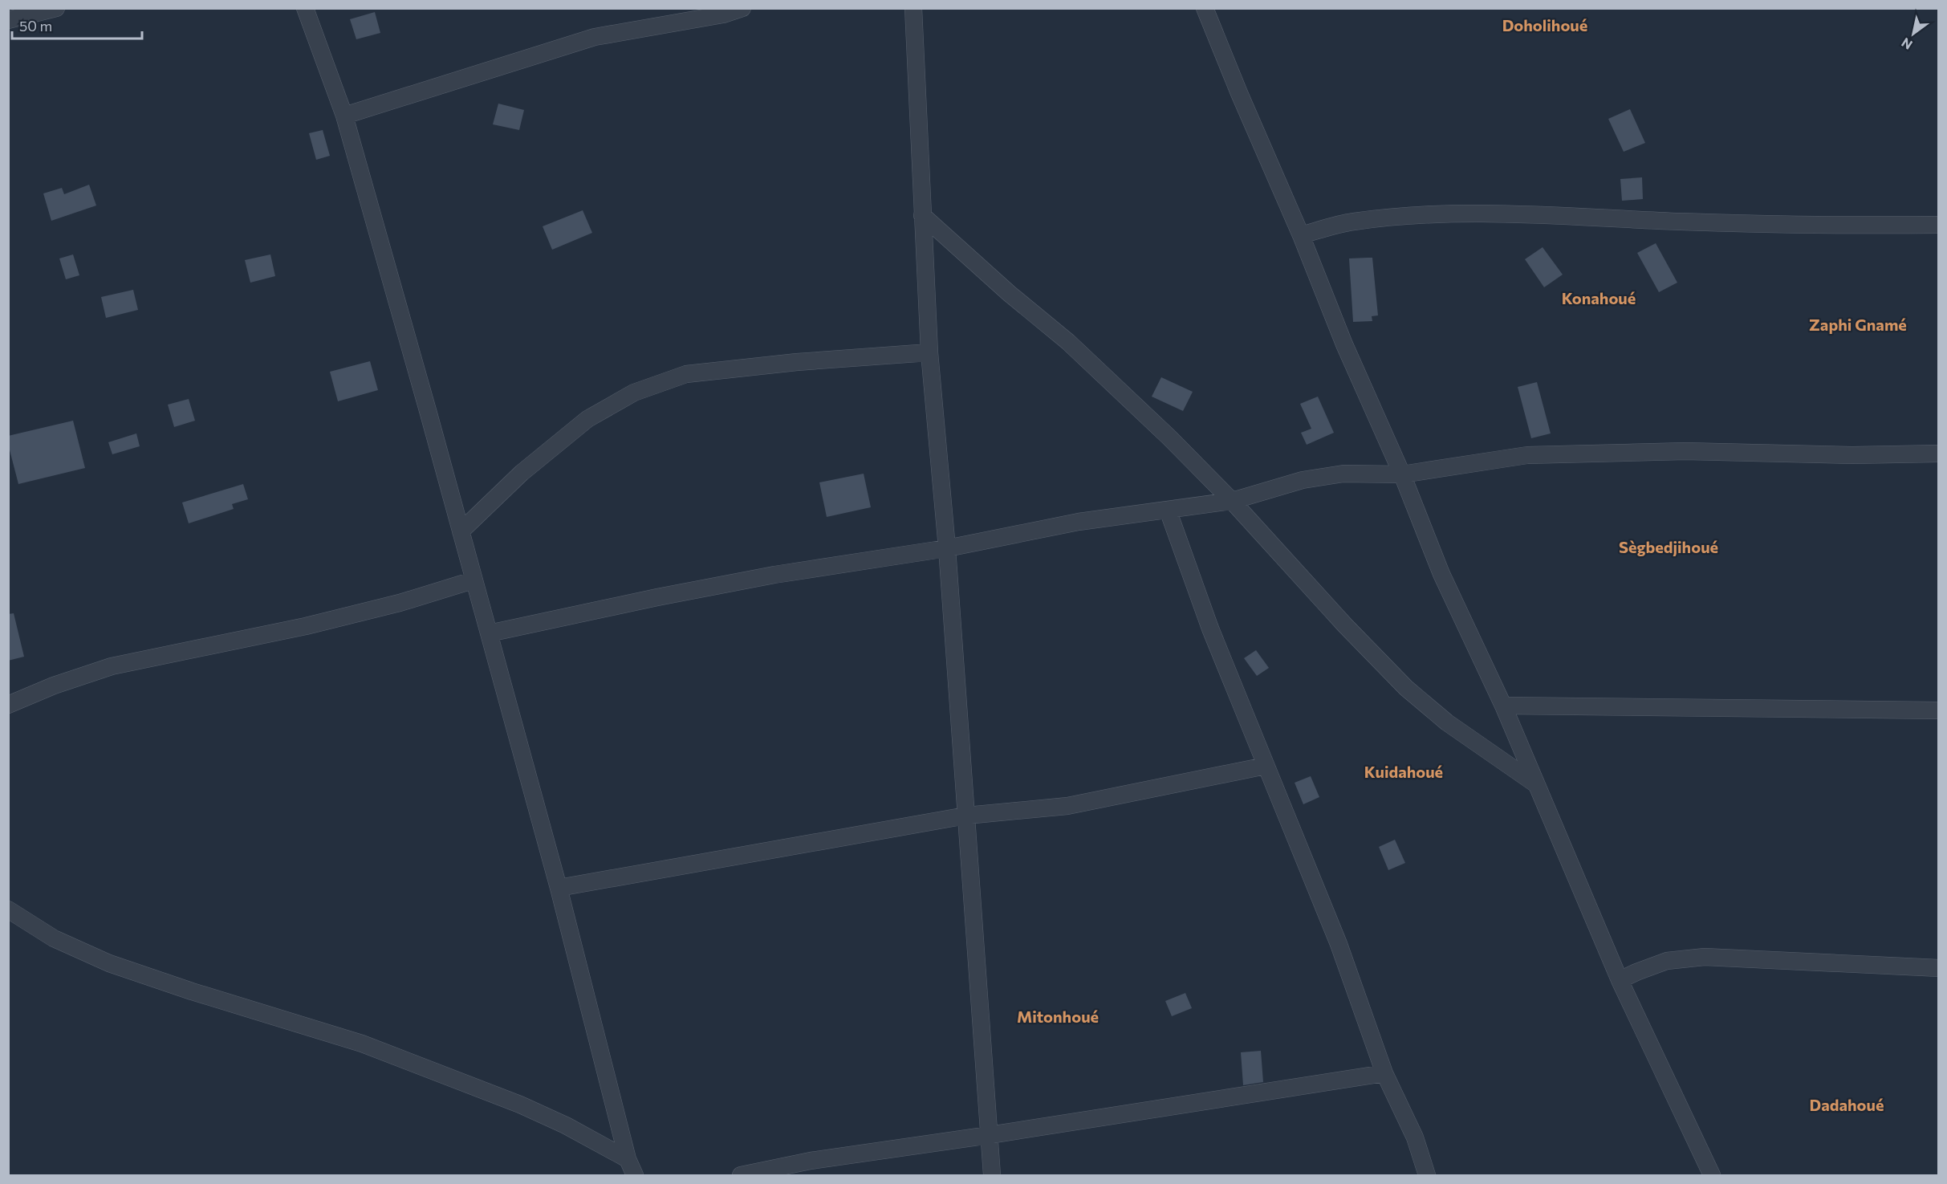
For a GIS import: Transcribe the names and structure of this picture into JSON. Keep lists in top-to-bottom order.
{
  "districts": [
    "Doholihoué",
    "Konahoué",
    "Zaphi Gnamé",
    "Sègbedjihoué",
    "Kuidahoué",
    "Mitonhoué",
    "Dadahoué"
  ],
  "scale_bar": "50 m",
  "north": "bottom left"
}
